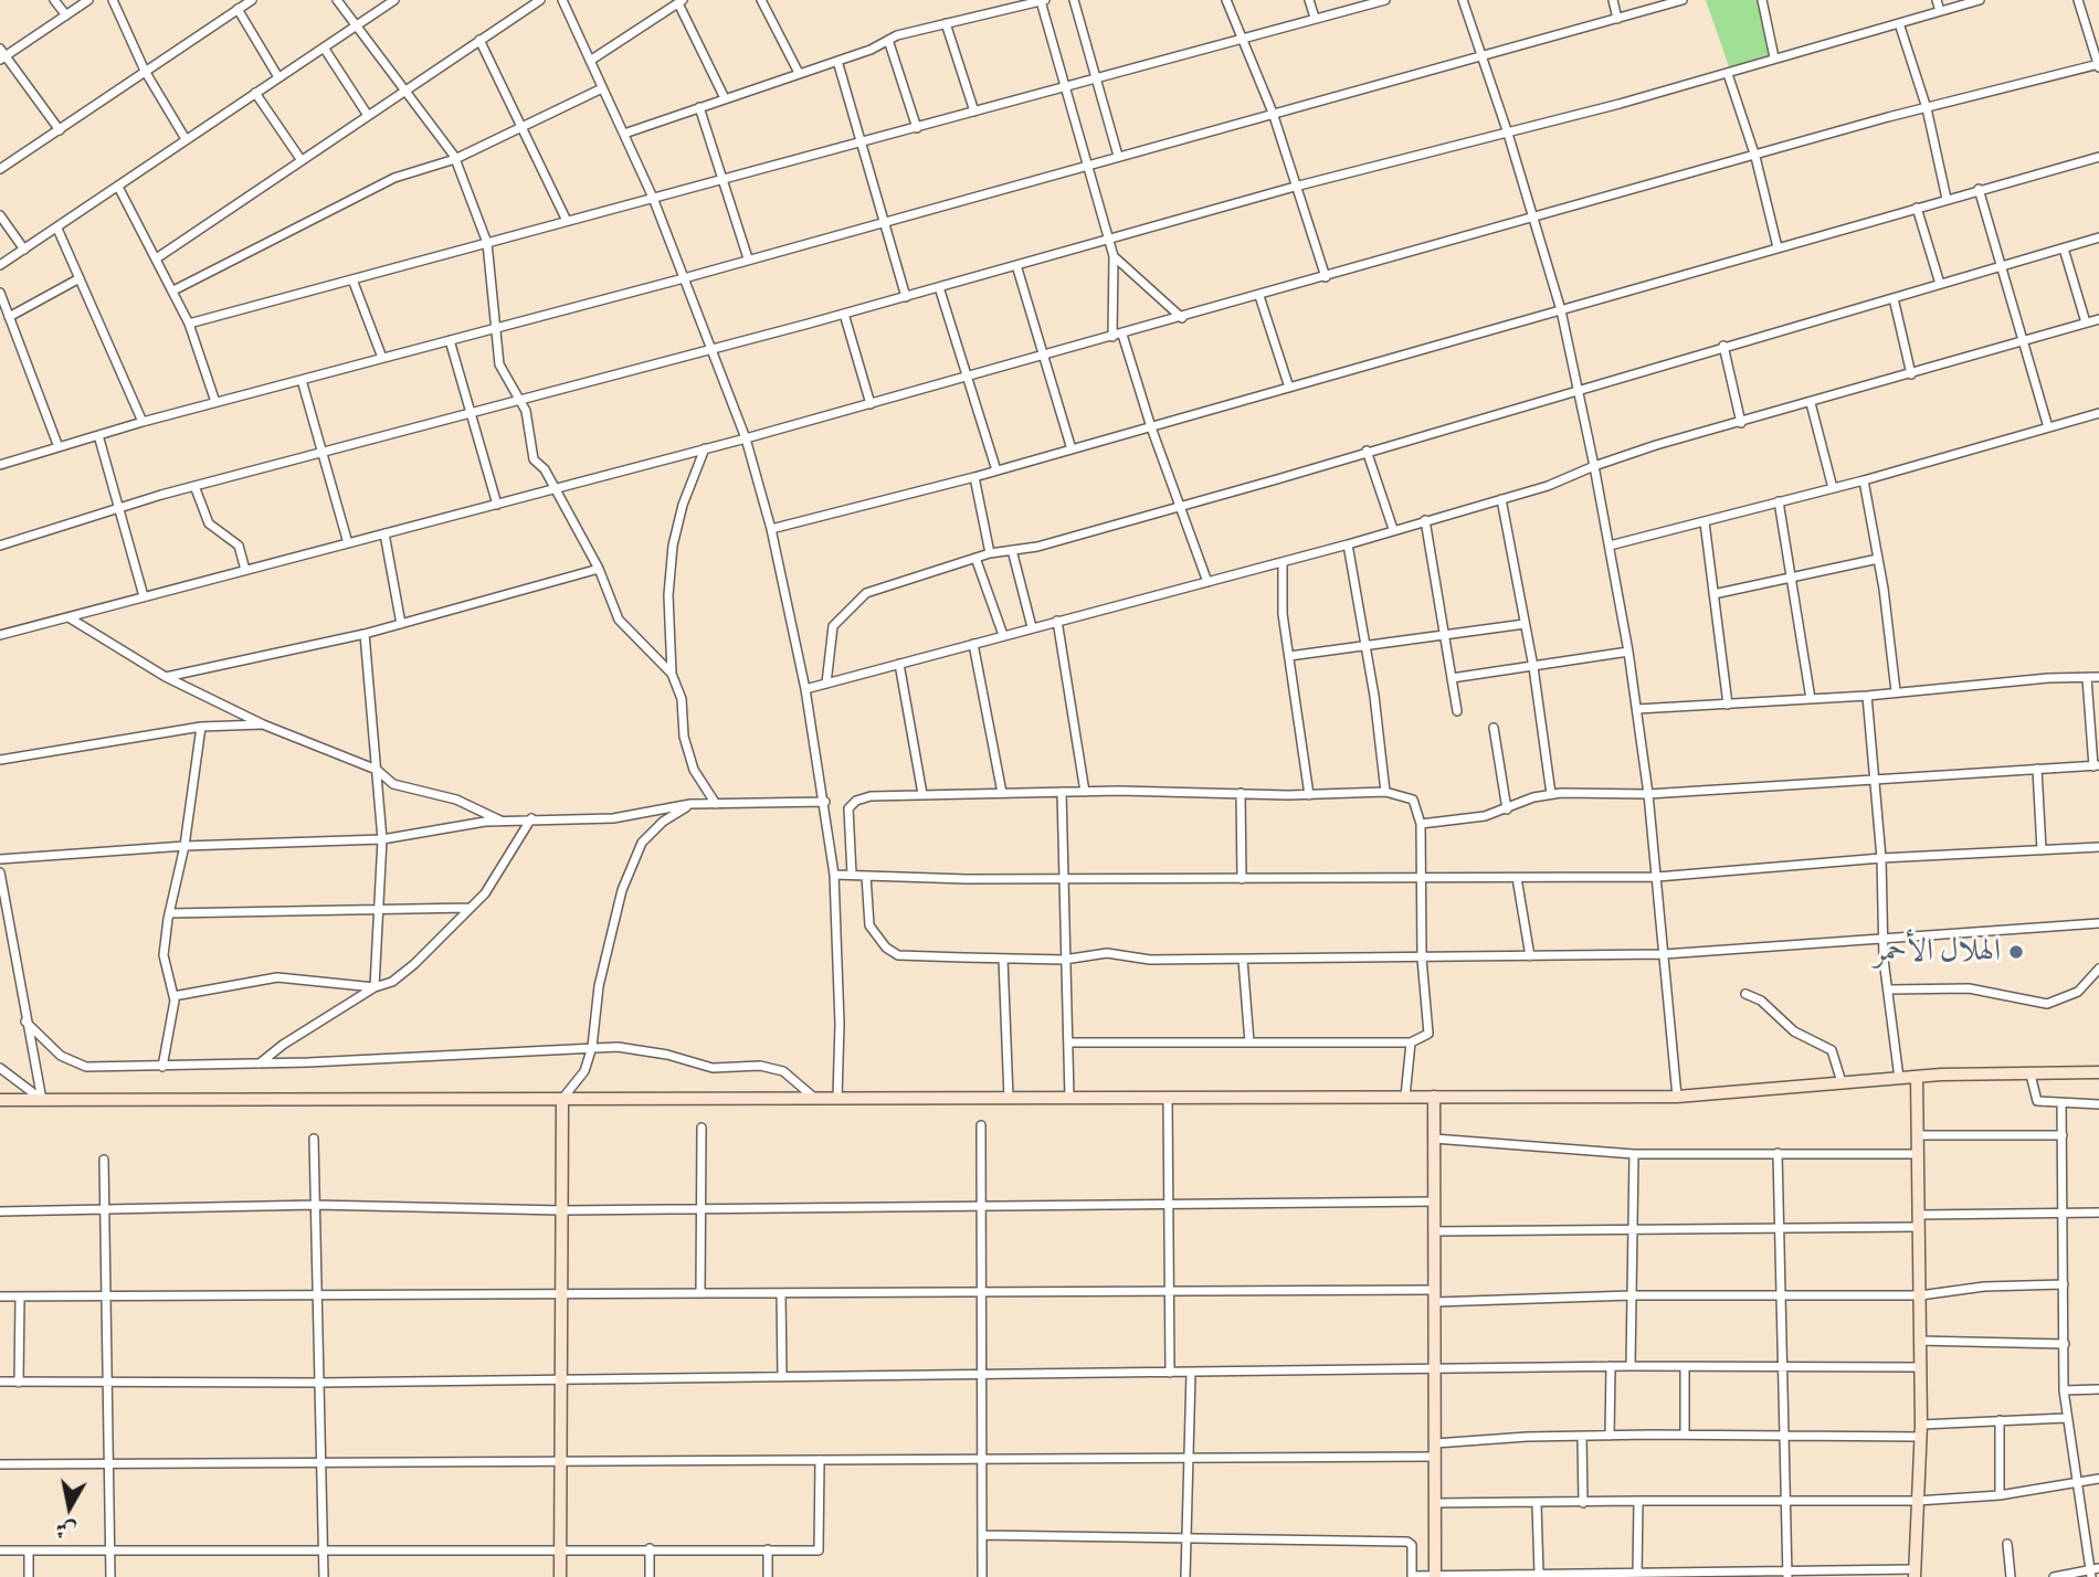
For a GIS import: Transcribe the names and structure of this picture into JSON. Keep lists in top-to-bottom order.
{
  "places": ["الهلال الأحمر"],
  "north": "bottom"
}
